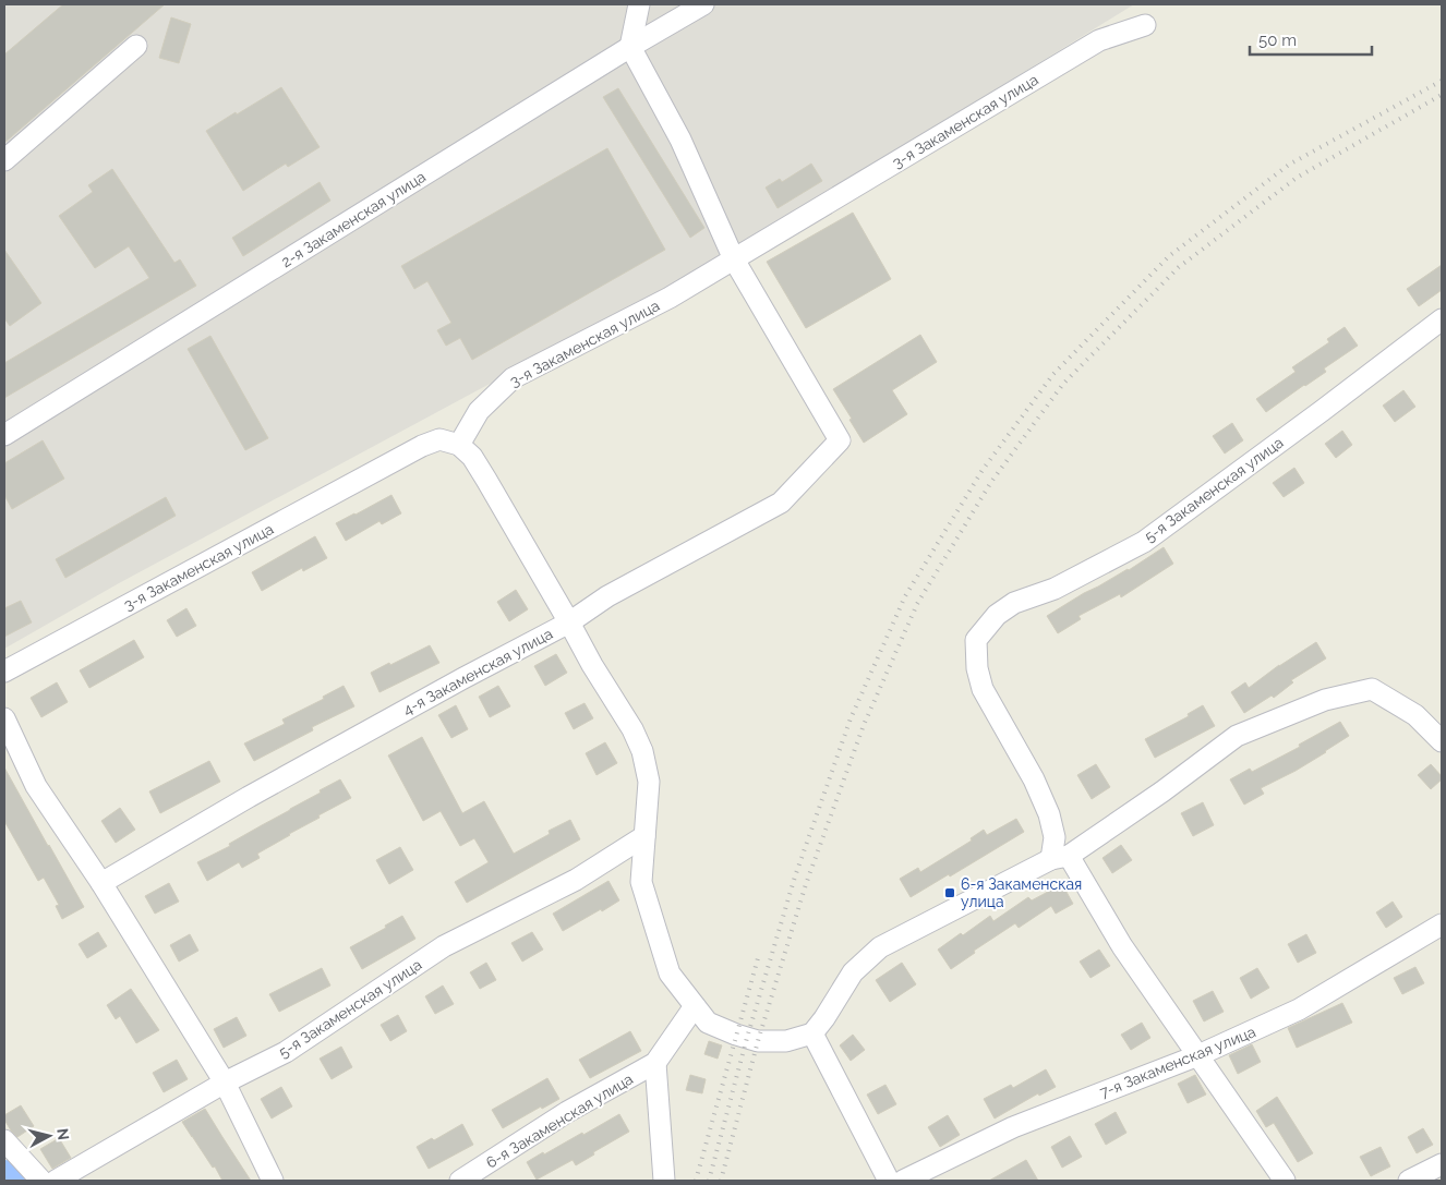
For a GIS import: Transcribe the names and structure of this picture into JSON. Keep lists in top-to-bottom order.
{
  "streets": {
    "street": [
      "3-я Закаменская улица",
      "2-я Закаменская улица",
      "5-я Закаменская улица",
      "4-я Закаменская улица",
      "7-я Закаменская улица",
      "6-я Закаменская улица"
    ]
  },
  "crossings": [
    ["3-я Закаменская улица", "4-я Закаменская улица"]
  ],
  "places": {
    "transit": ["6-я Закаменская улица"]
  },
  "scale_bar": "50 m",
  "north": "right"
}
